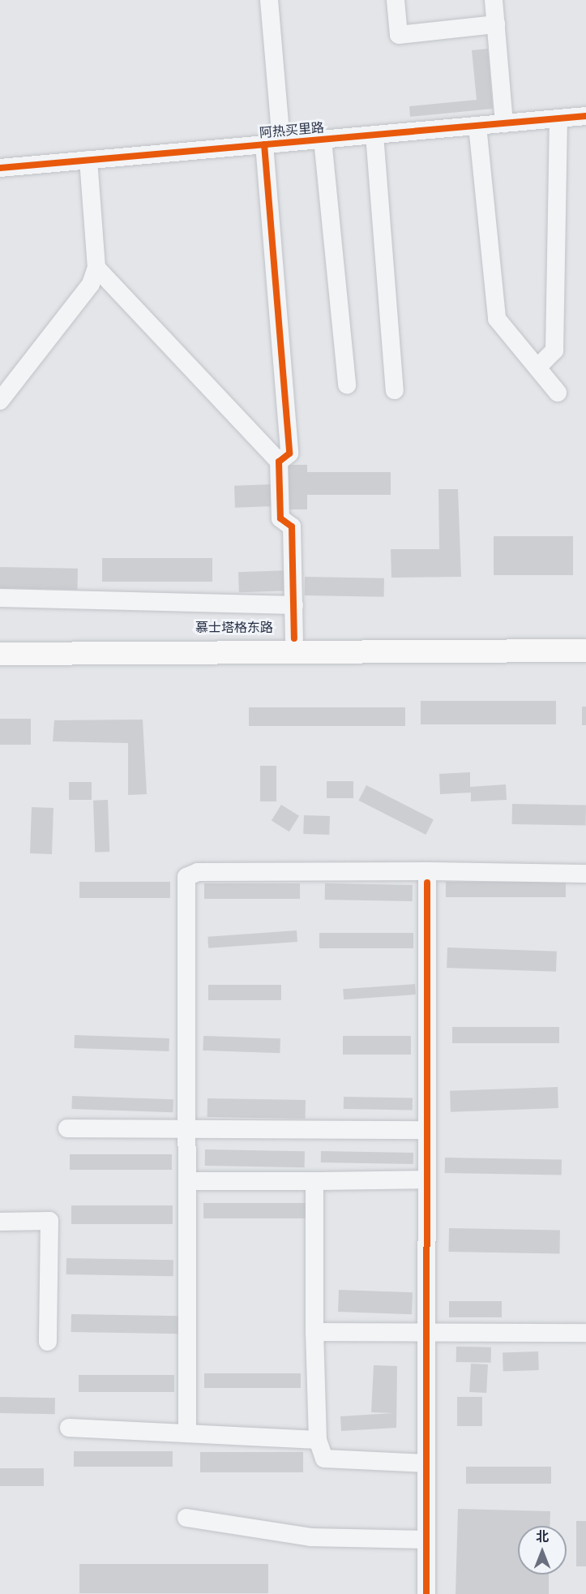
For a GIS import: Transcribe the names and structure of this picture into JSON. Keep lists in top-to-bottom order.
{
  "streets": {
    "main road": ["慕士塔格东路"],
    "street": ["阿热买里路"]
  },
  "north": "top"
}
